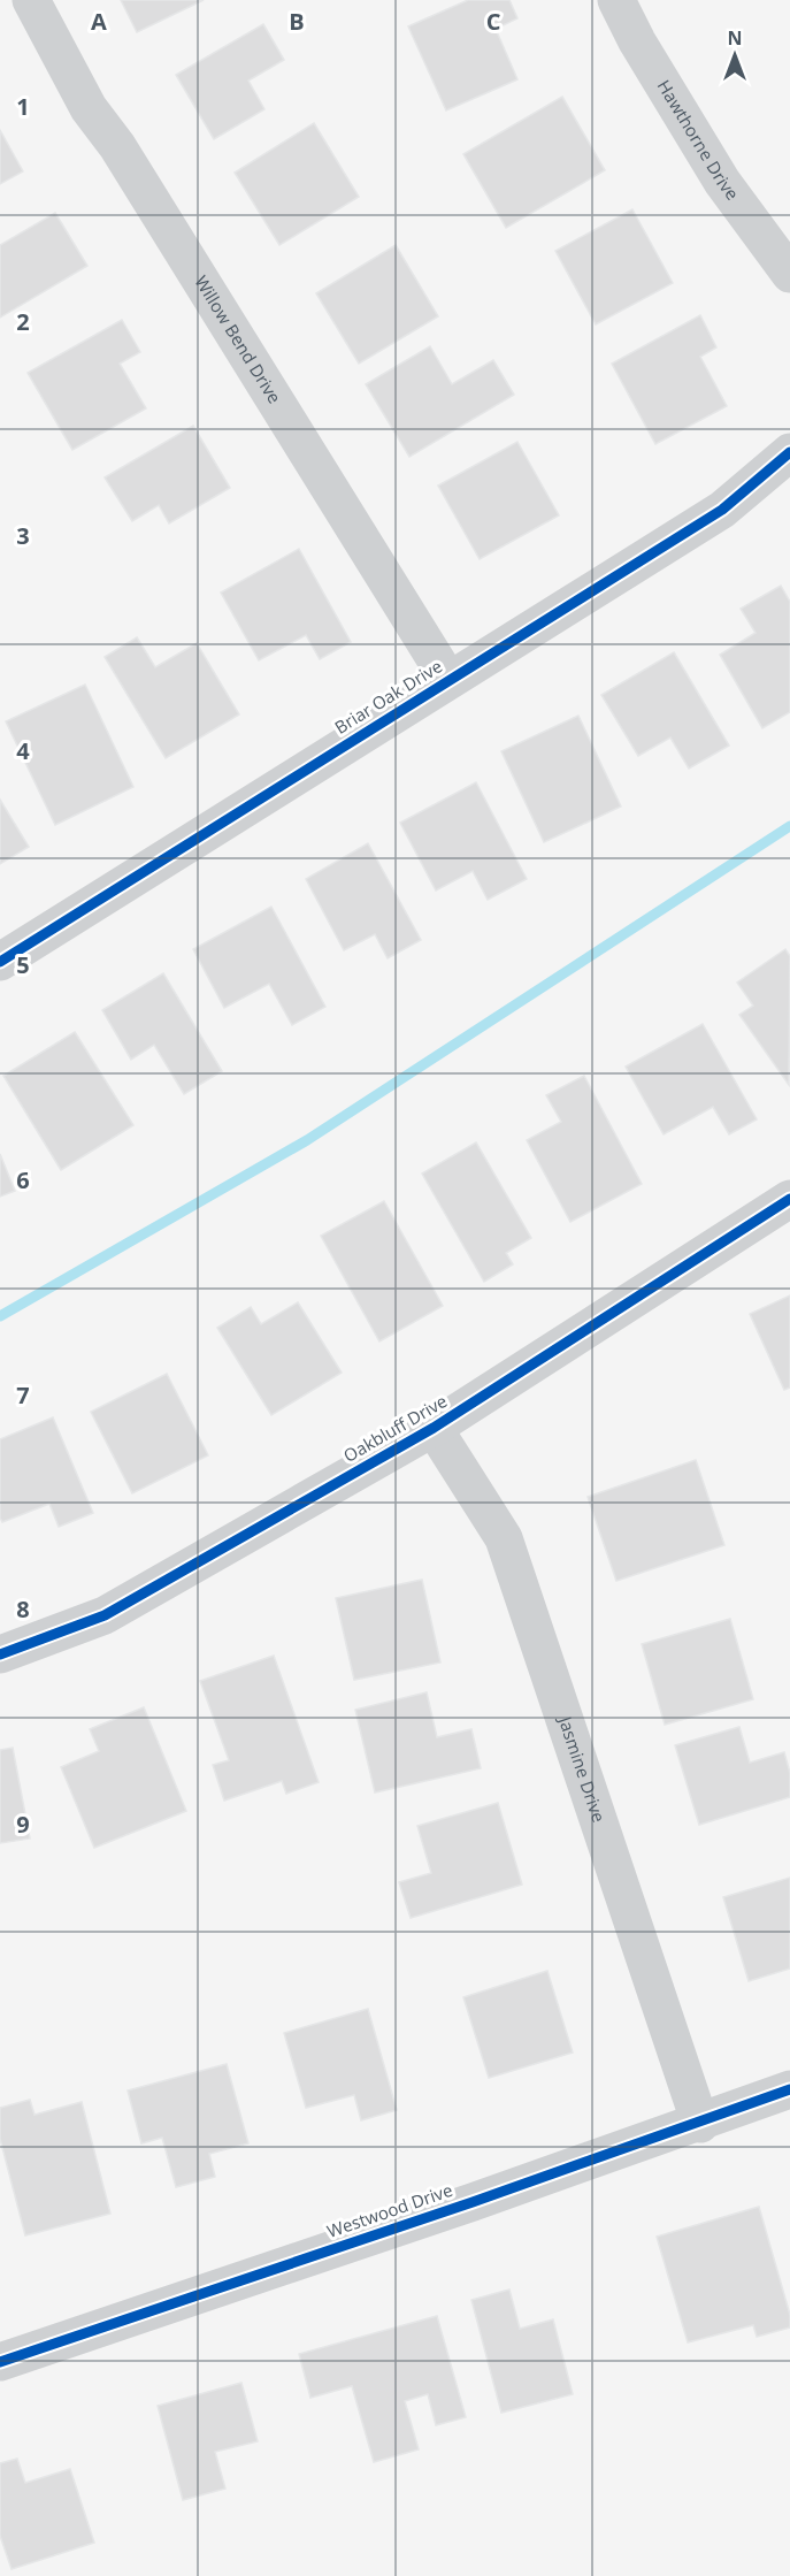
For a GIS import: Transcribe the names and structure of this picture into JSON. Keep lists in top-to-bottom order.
{
  "streets": {
    "street": [
      "Hawthorne Drive",
      "Willow Bend Drive",
      "Briar Oak Drive",
      "Oakbluff Drive",
      "Jasmine Drive",
      "Westwood Drive"
    ]
  },
  "crossings": [
    ["Willow Bend Drive", "Briar Oak Drive"],
    ["Oakbluff Drive", "Jasmine Drive"],
    ["Jasmine Drive", "Westwood Drive"]
  ],
  "north": "top",
  "grid": {
    "columns": ["A", "B", "C"],
    "rows": [
      "1",
      "2",
      "3",
      "4",
      "5",
      "6",
      "7",
      "8",
      "9"
    ]
  }
}
